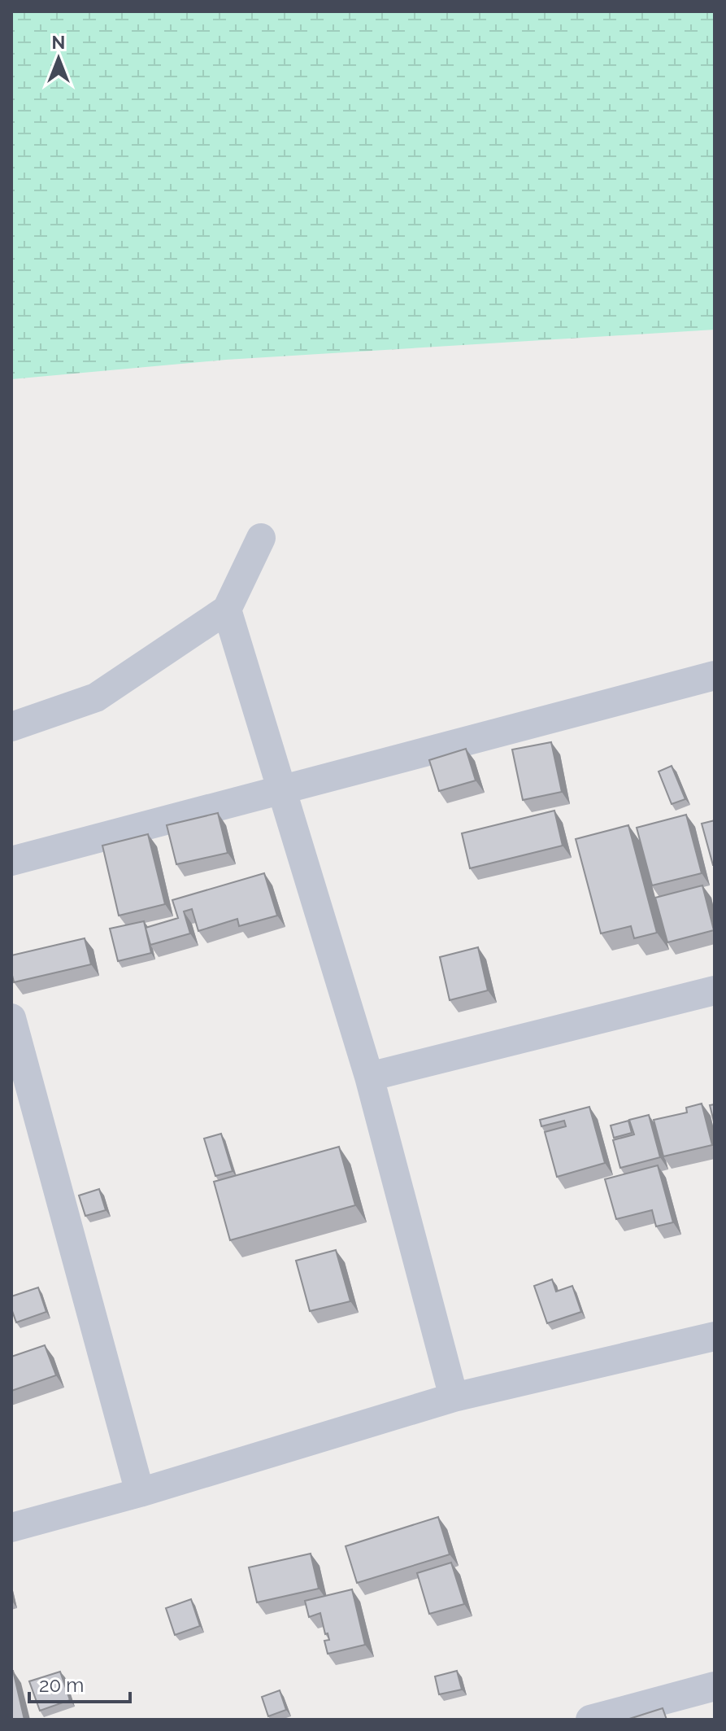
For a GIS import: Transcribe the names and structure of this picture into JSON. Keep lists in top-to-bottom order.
{
  "scale_bar": "20 m",
  "north": "top"
}
